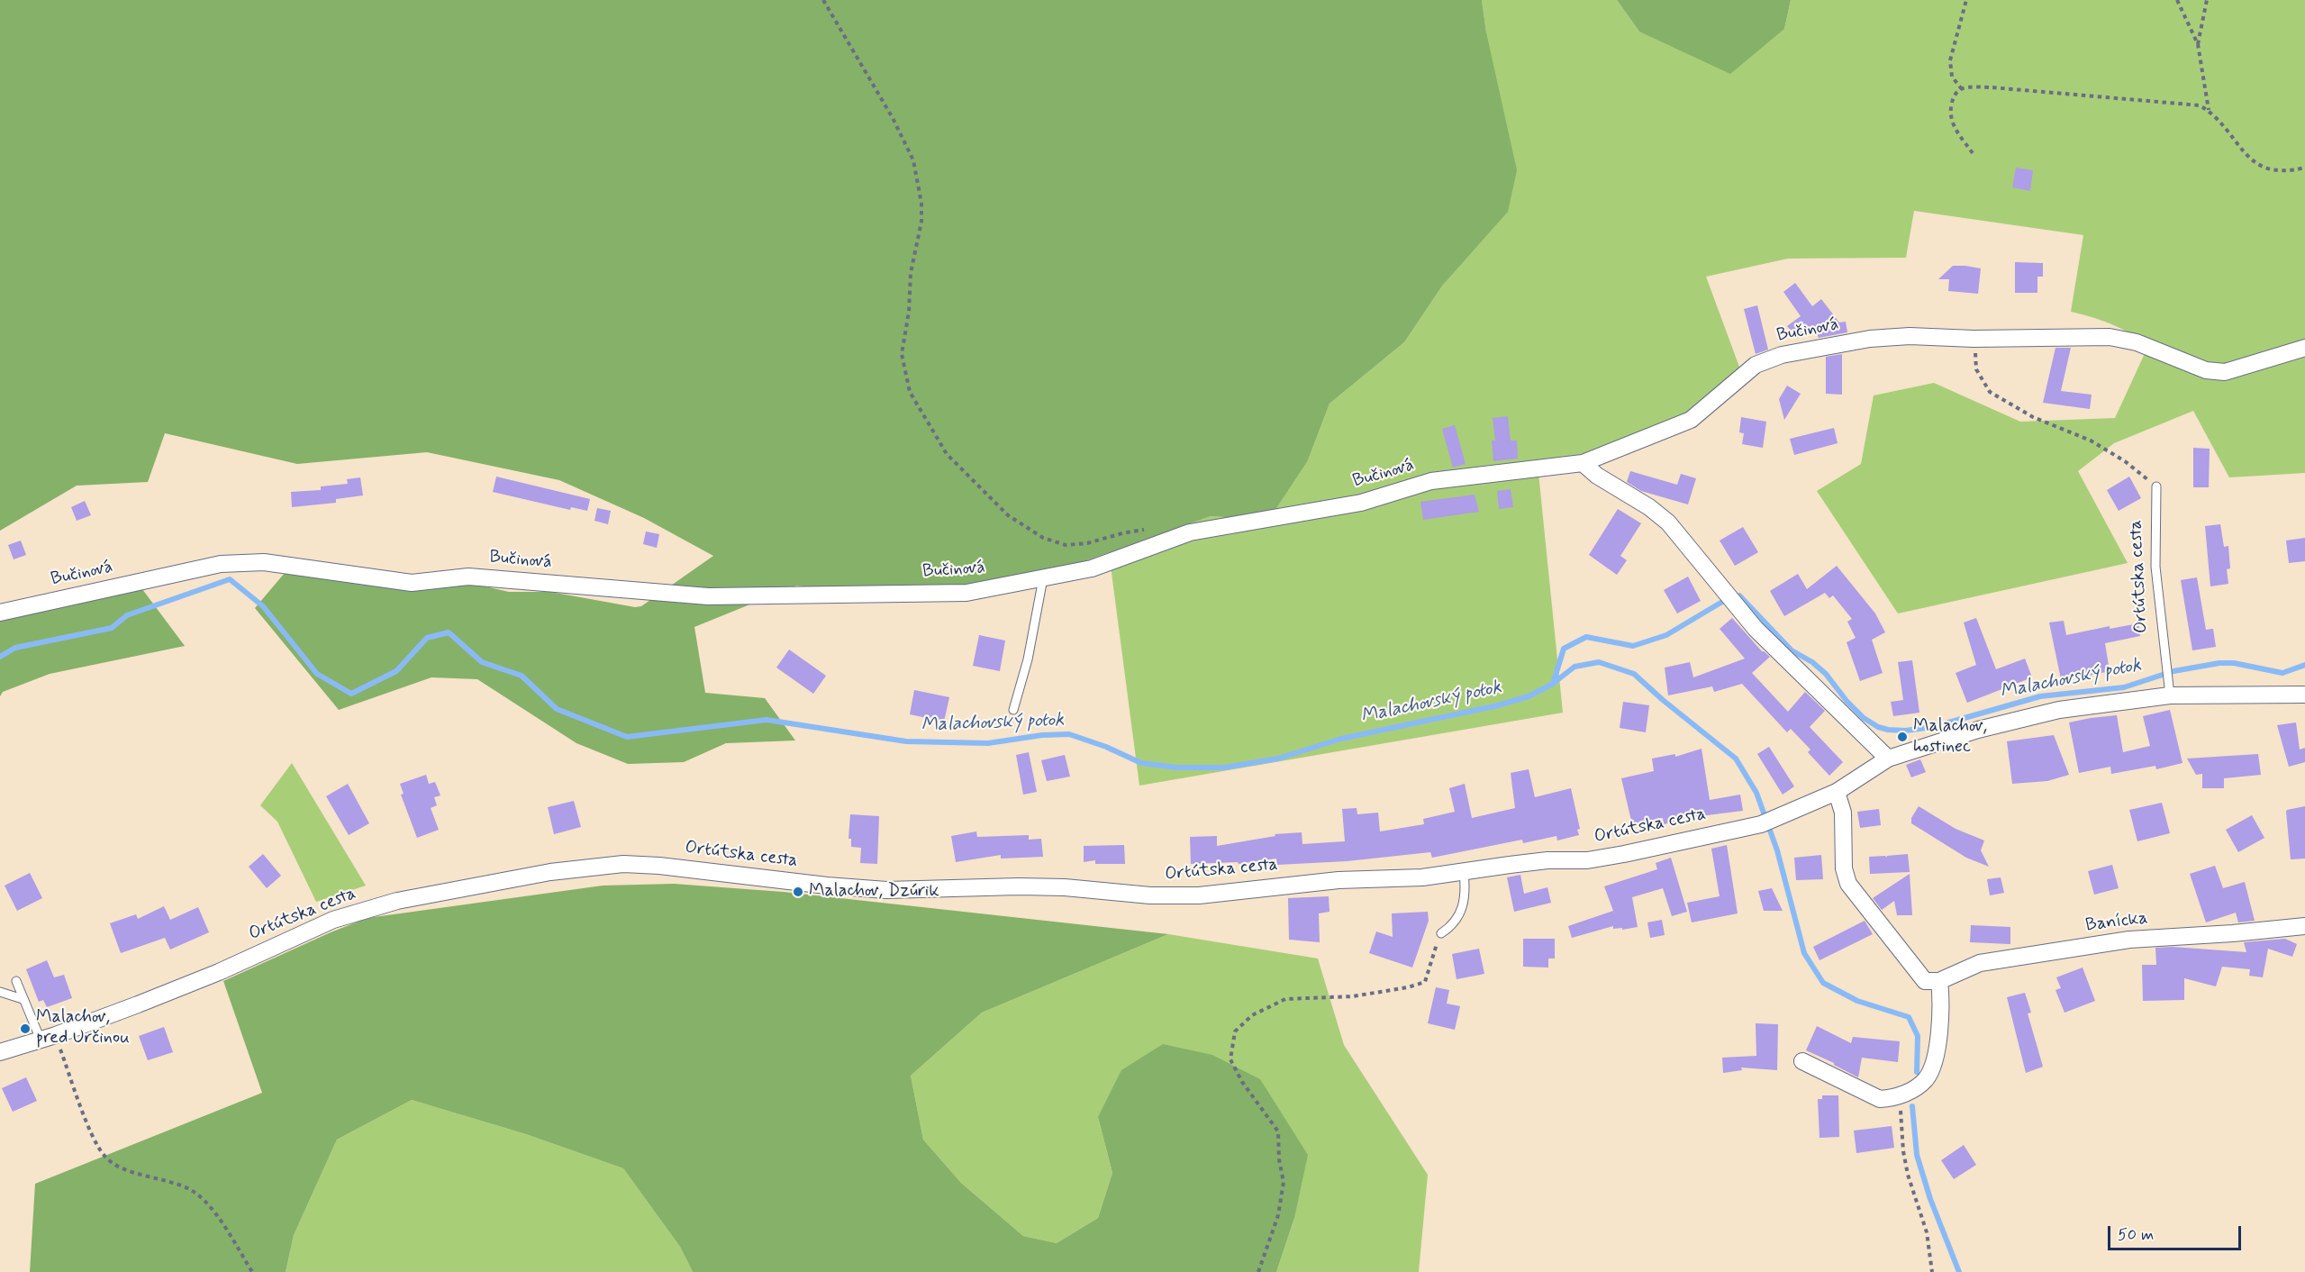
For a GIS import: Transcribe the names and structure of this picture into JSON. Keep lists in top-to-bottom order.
{
  "streets": {
    "street": ["Bučinová", "Ortútska cesta", "Banícka"]
  },
  "water": ["Malachovský potok"],
  "places": ["Malachov, hostinec", "Malachov, Dzúrik", "Malachov, pred Určinou"],
  "scale_bar": "50 m"
}
